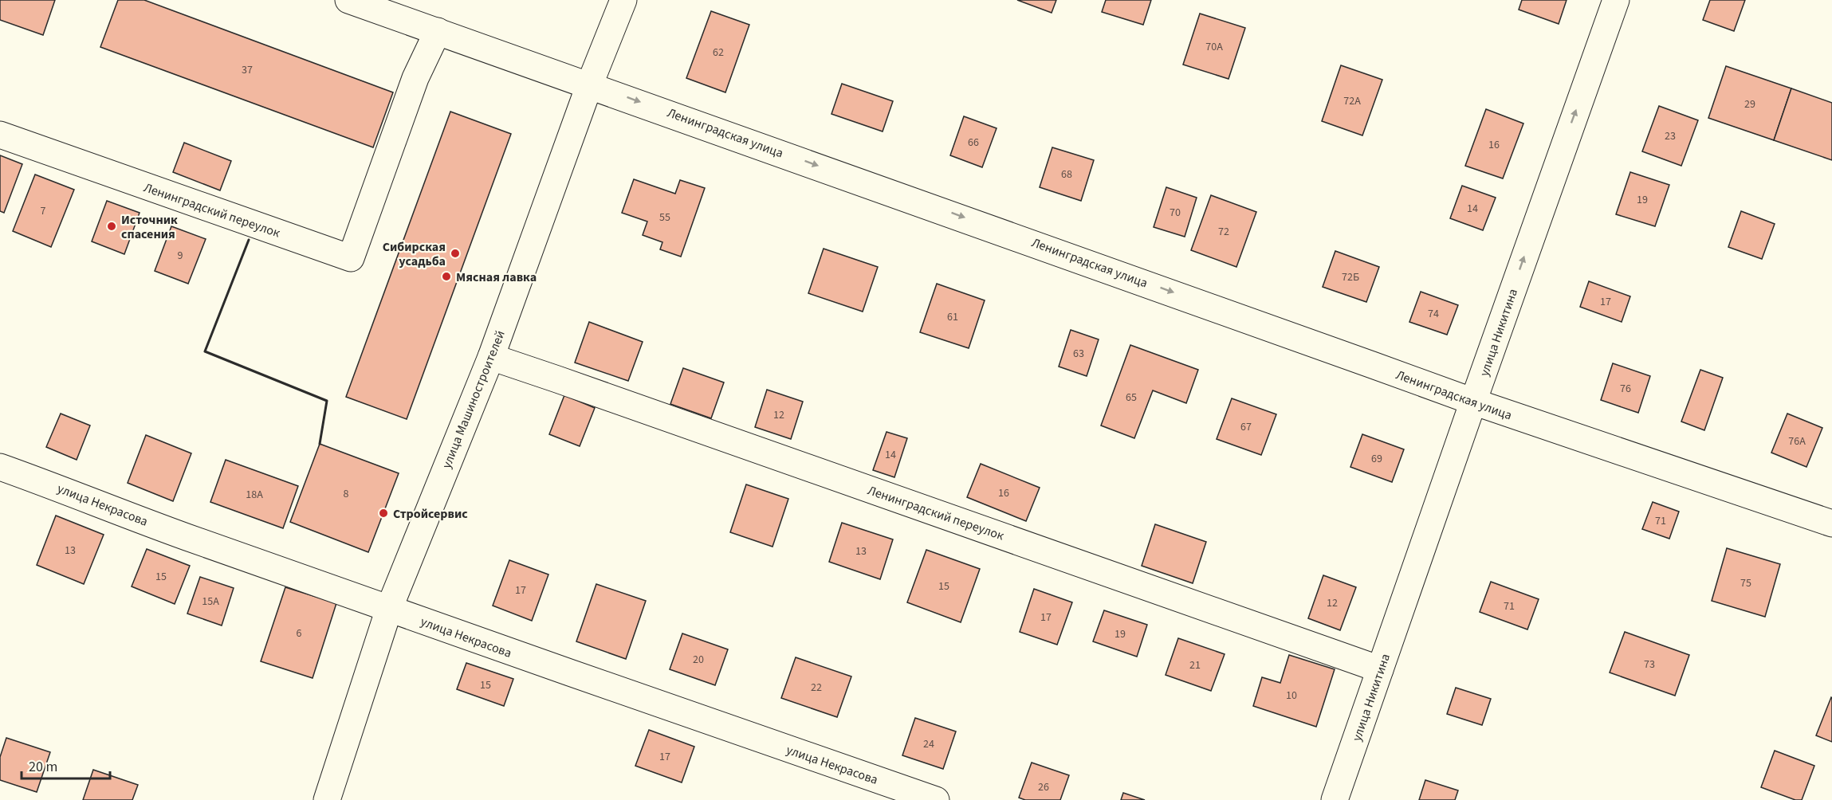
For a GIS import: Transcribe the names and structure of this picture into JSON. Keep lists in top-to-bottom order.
{
  "streets": {
    "street": [
      "Ленинградская улица",
      "Ленинградский переулок",
      "улица Никитина",
      "улица Машиностроителей",
      "улица Некрасова"
    ]
  },
  "crossings": [
    ["Ленинградская улица", "Ленинградский переулок"],
    ["Ленинградская улица", "улица Никитина"],
    ["Ленинградская улица", "улица Машиностроителей"],
    ["Ленинградский переулок", "улица Никитина"],
    ["Ленинградский переулок", "улица Машиностроителей"],
    ["улица Машиностроителей", "улица Некрасова"]
  ],
  "one_way": ["Ленинградская улица", "улица Никитина"],
  "places": [
    "Источник спасения",
    "Сибирская усадьба",
    "Мясная лавка",
    "Стройсервис"
  ],
  "house_numbers": [
    "70А",
    "62",
    "37",
    "72А",
    "29",
    "23",
    "66",
    "16",
    "68",
    "19",
    "14",
    "7",
    "70",
    "55",
    "72",
    "9",
    "72Б",
    "17",
    "74",
    "61",
    "63",
    "76",
    "65",
    "12",
    "67",
    "76А",
    "14",
    "69",
    "16",
    "8",
    "18А",
    "71",
    "13",
    "13",
    "15",
    "75",
    "15",
    "17",
    "15А",
    "12",
    "71",
    "17",
    "6",
    "19",
    "20",
    "73",
    "21",
    "15",
    "22",
    "10",
    "24",
    "17",
    "26"
  ],
  "scale_bar": "20 m"
}
